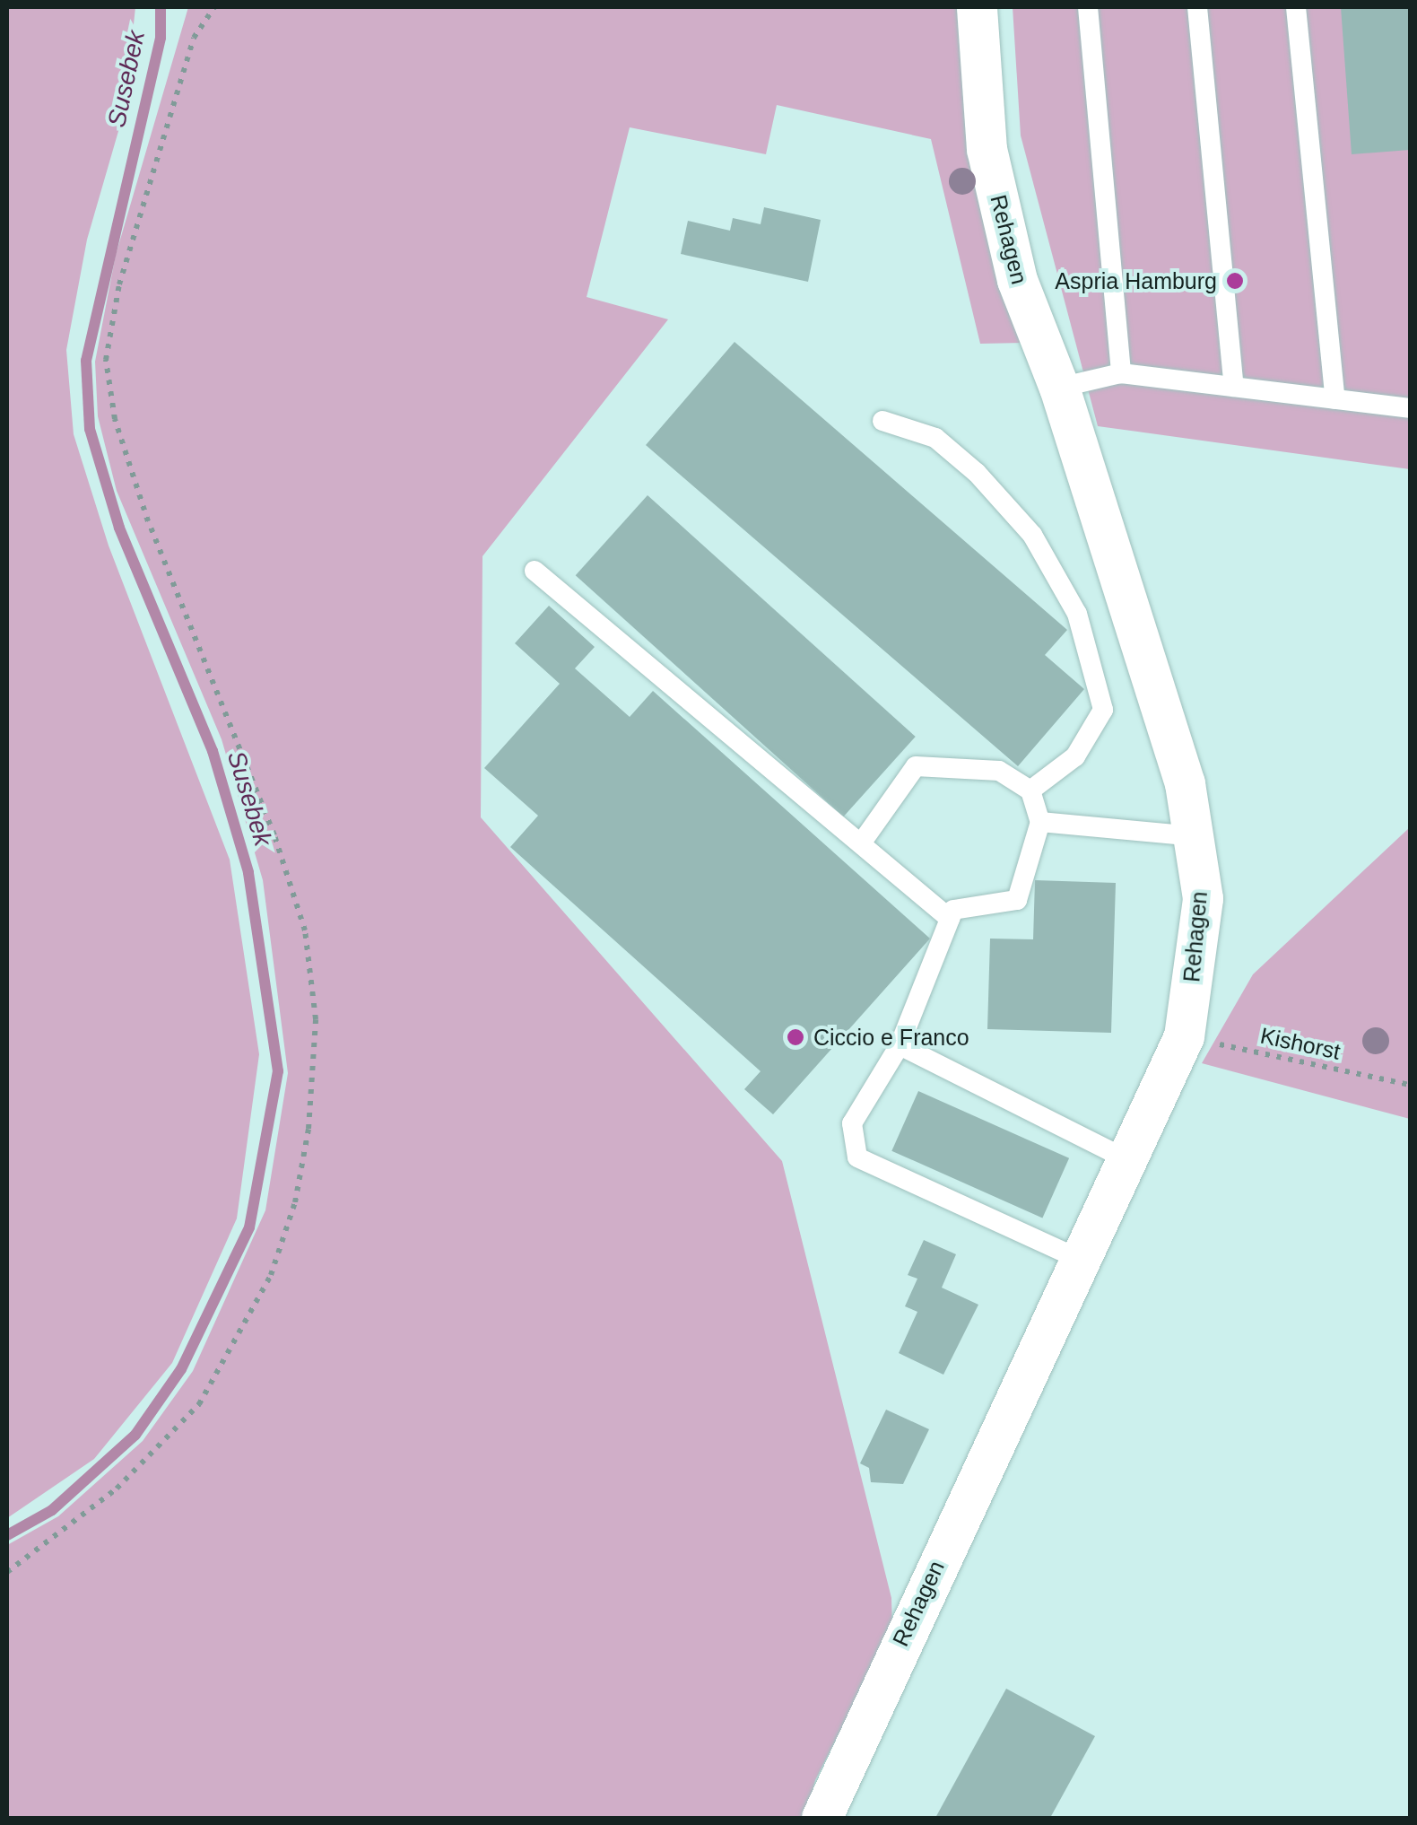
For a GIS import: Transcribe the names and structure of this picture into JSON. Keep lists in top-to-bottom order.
{
  "streets": {
    "street": ["Rehagen"],
    "path": ["Kishorst"]
  },
  "crossings": [
    ["Rehagen", "Kishorst"]
  ],
  "water": ["Susebek"],
  "places": ["Aspria Hamburg", "Ciccio e Franco"]
}
